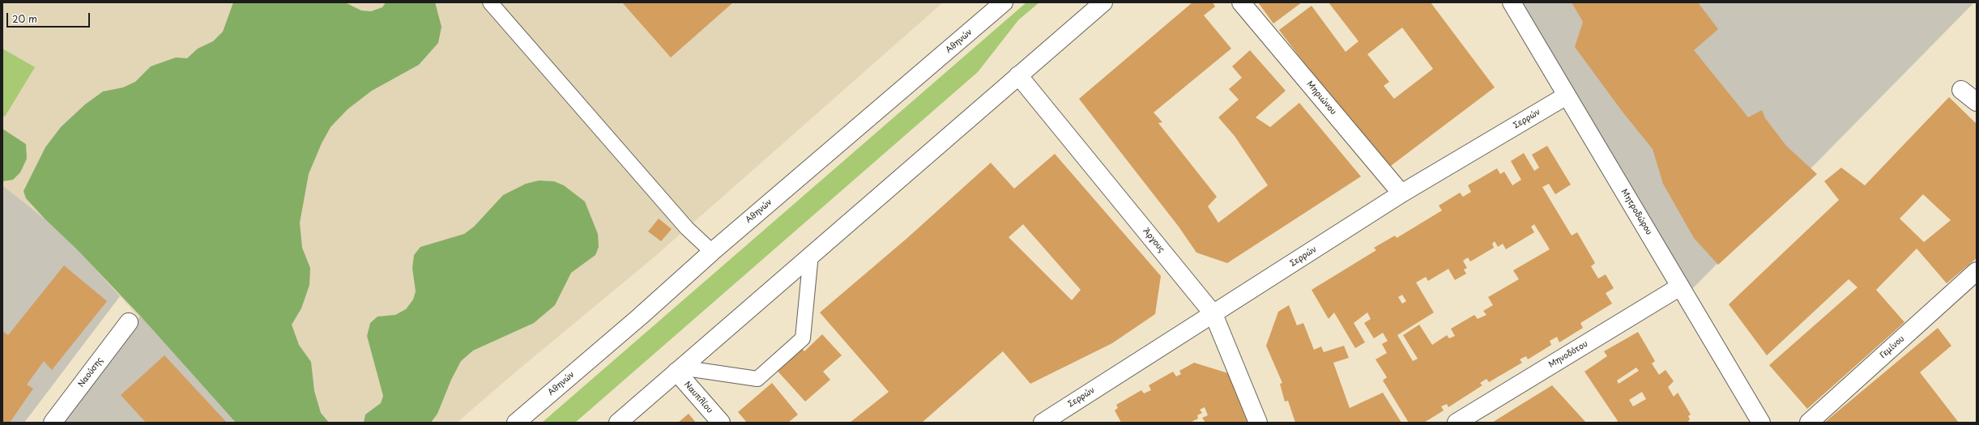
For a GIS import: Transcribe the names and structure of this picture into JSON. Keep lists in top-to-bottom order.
{
  "streets": {
    "main road": [
      "Αθηνών",
      "Μηριώνου",
      "Σερρών",
      "Μητροδώρου",
      "Άργους",
      "Γεμίνου",
      "Μηνοδότου",
      "Ναούσης",
      "Ναυπλίου"
    ]
  },
  "crossings": [
    ["Μηριώνου", "Σερρών"],
    ["Σερρών", "Μητροδώρου"],
    ["Σερρών", "Άργους"],
    ["Μητροδώρου", "Μηνοδότου"]
  ],
  "scale_bar": "20 m"
}
